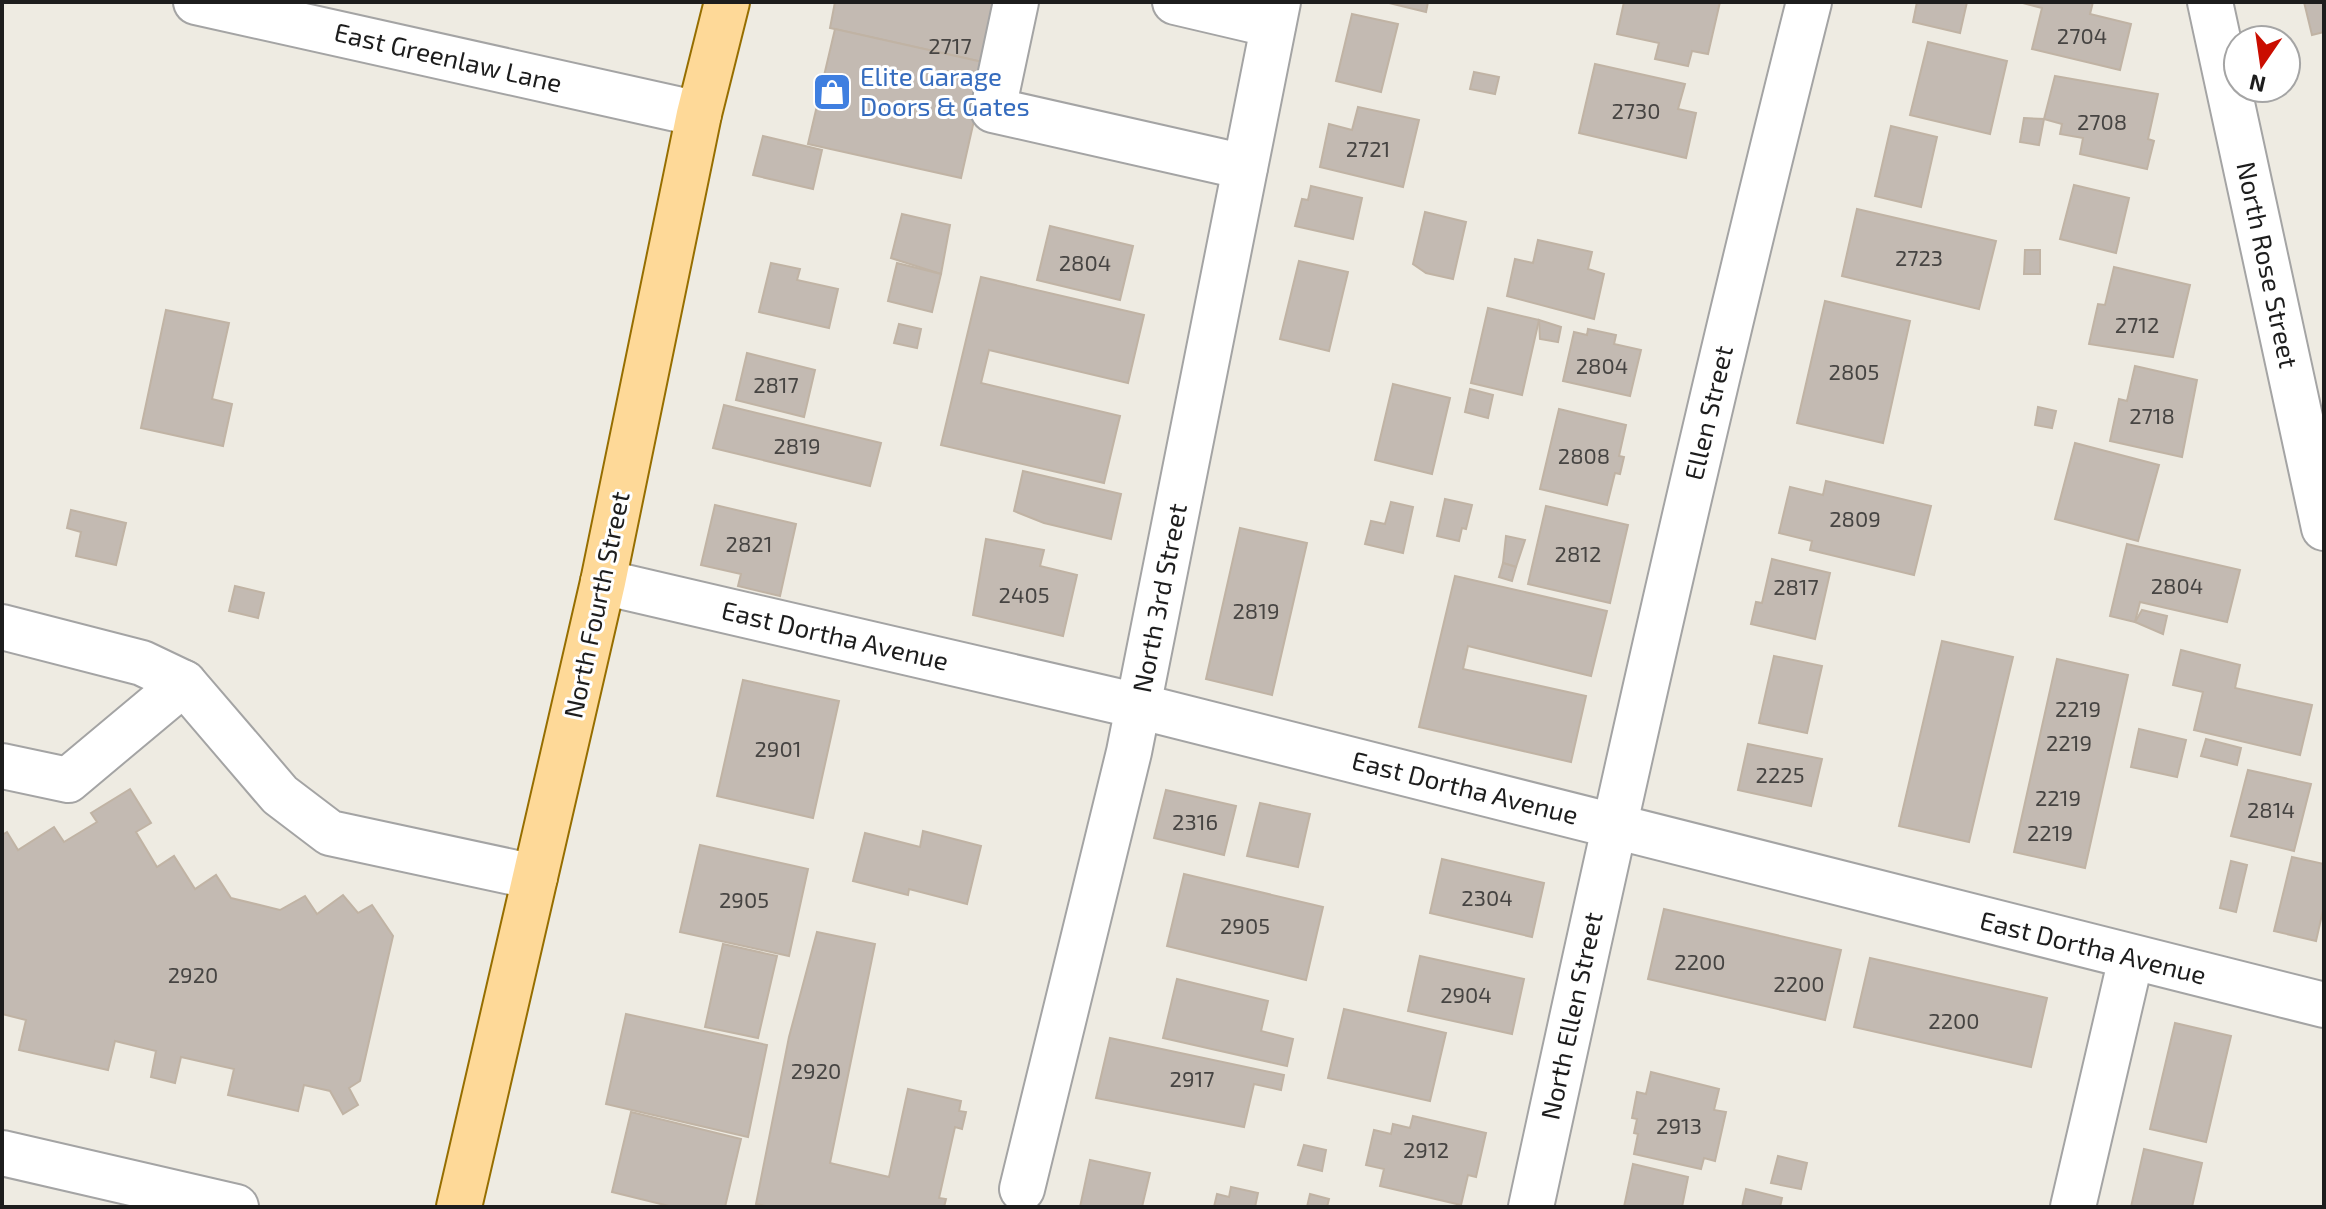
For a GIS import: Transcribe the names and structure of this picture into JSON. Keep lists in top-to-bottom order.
{
  "streets": {
    "main road": ["North Fourth Street"],
    "street": [
      "East Greenlaw Lane",
      "North Rose Street",
      "Ellen Street",
      "North 3rd Street",
      "East Dortha Avenue",
      "North Ellen Street"
    ]
  },
  "crossings": [
    ["East Greenlaw Lane", "North Fourth Street"],
    ["Ellen Street", "East Dortha Avenue"],
    ["Ellen Street", "North Ellen Street"],
    ["North 3rd Street", "East Dortha Avenue"],
    ["North Fourth Street", "East Dortha Avenue"],
    ["East Dortha Avenue", "North Ellen Street"]
  ],
  "places": {
    "shop": ["Elite Garage Doors & Gates"]
  },
  "house_numbers": [
    "2704",
    "2717",
    "2730",
    "2708",
    "2721",
    "2723",
    "2804",
    "2712",
    "2804",
    "2805",
    "2817",
    "2718",
    "2819",
    "2808",
    "2809",
    "2821",
    "2812",
    "2804",
    "2817",
    "2405",
    "2819",
    "2219",
    "2219",
    "2901",
    "2225",
    "2219",
    "2814",
    "2316",
    "2219",
    "2304",
    "2905",
    "2905",
    "2200",
    "2920",
    "2200",
    "2904",
    "2200",
    "2920",
    "2917",
    "2913",
    "2912"
  ],
  "north": "bottom"
}
